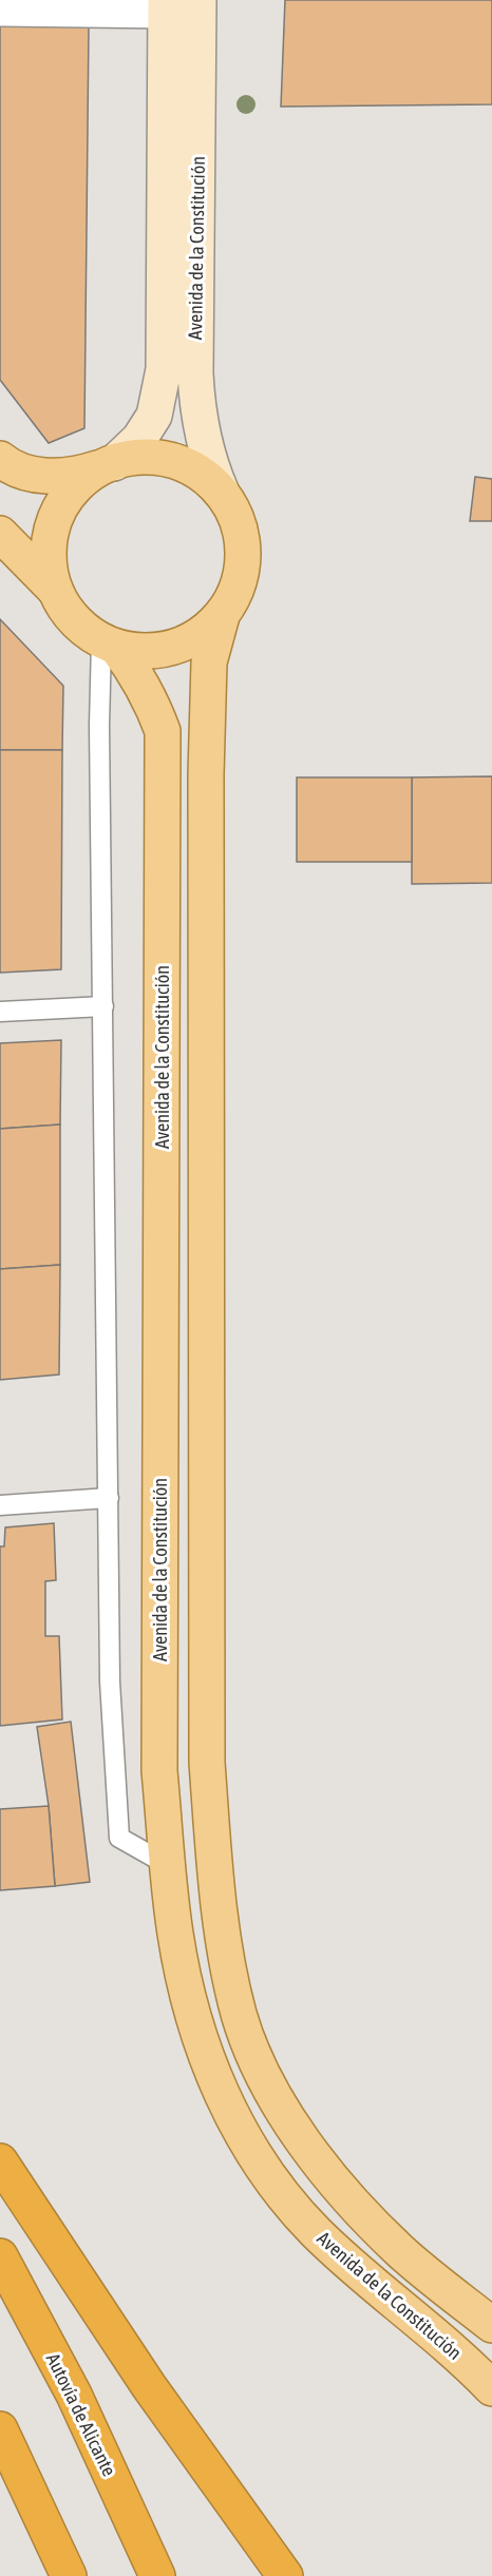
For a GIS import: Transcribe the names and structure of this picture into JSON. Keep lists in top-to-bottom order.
{
  "streets": {
    "highway": ["Autovía de Alicante"],
    "main road": ["Avenida de la Constitución"]
  }
}
